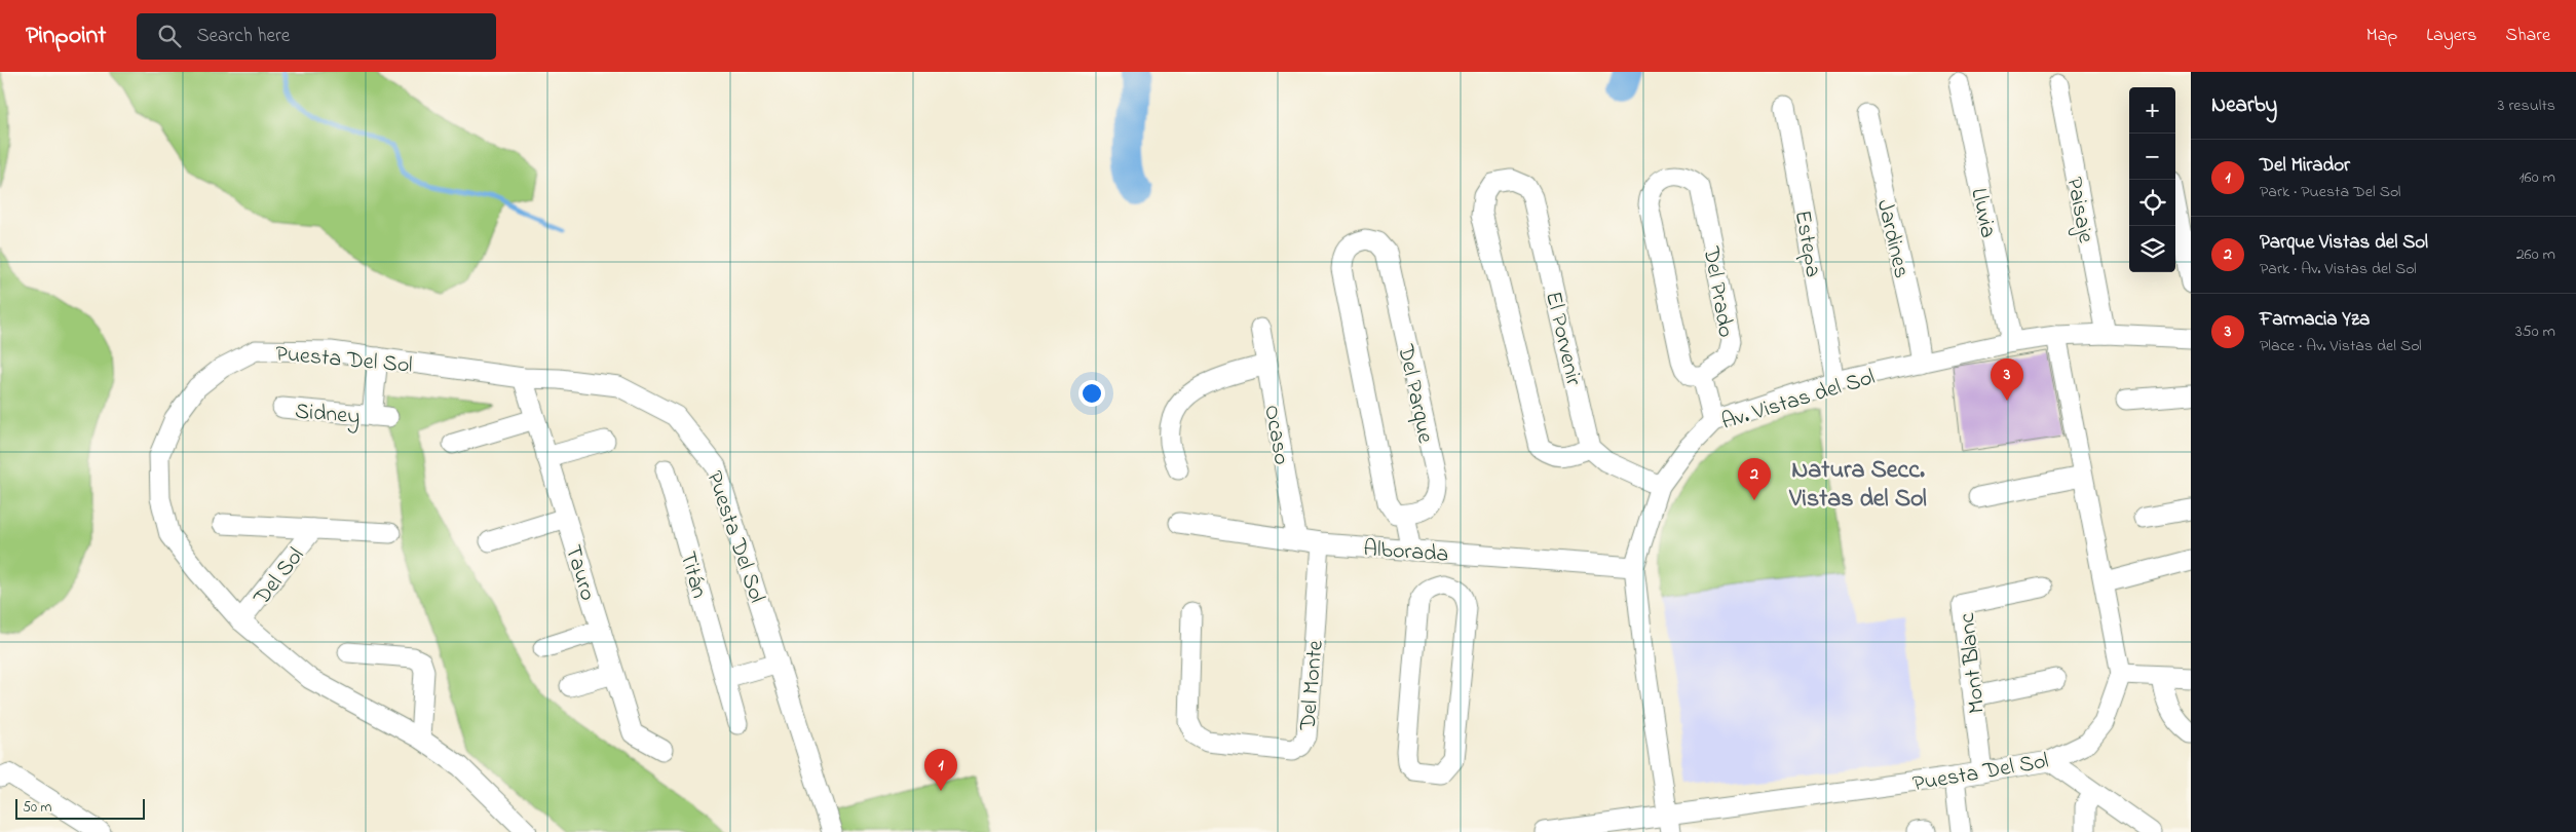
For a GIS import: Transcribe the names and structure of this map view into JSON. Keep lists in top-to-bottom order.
{
  "streets": {
    "street": [
      "Paisaje",
      "Lluvia",
      "Jardines",
      "Estepa",
      "Del Prado",
      "El Porvenir",
      "Puesta Del Sol",
      "Del Parque",
      "Av. Vistas del Sol",
      "Sidney",
      "Ocaso",
      "Alborada",
      "Tauro",
      "Titán",
      "Del Sol",
      "Mont Blanc",
      "Del Monte"
    ]
  },
  "crossings": [
    ["Paisaje", "Av. Vistas del Sol"],
    ["Lluvia", "Av. Vistas del Sol"],
    ["Jardines", "Av. Vistas del Sol"],
    ["Estepa", "Av. Vistas del Sol"],
    ["Puesta Del Sol", "Av. Vistas del Sol"],
    ["Puesta Del Sol", "Sidney"],
    ["Puesta Del Sol", "Tauro"],
    ["Puesta Del Sol", "Del Sol"],
    ["Puesta Del Sol", "Mont Blanc"],
    ["Av. Vistas del Sol", "Alborada"],
    ["Ocaso", "Alborada"],
    ["Alborada", "Del Monte"]
  ],
  "districts": ["Natura Secc. Vistas del Sol"],
  "scale_bar": "50 m",
  "page": {
    "header": "Pinpoint",
    "search": "Search here",
    "nav": ["Map", "Layers", "Share"],
    "heading": ["Nearby", "3 results"],
    "map_buttons": ["+", "−"],
    "list": [
      {
        "mark": "1",
        "name": "Del Mirador",
        "note": "Park · Puesta Del Sol",
        "value": "160 m"
      },
      {
        "mark": "2",
        "name": "Parque Vistas del Sol",
        "note": "Park · Av. Vistas del Sol",
        "value": "260 m"
      },
      {
        "mark": "3",
        "name": "Farmacia Yza",
        "note": "Place · Av. Vistas del Sol",
        "value": "350 m"
      }
    ],
    "pins": ["3", "2", "1"],
    "scale": "50 m"
  }
}
